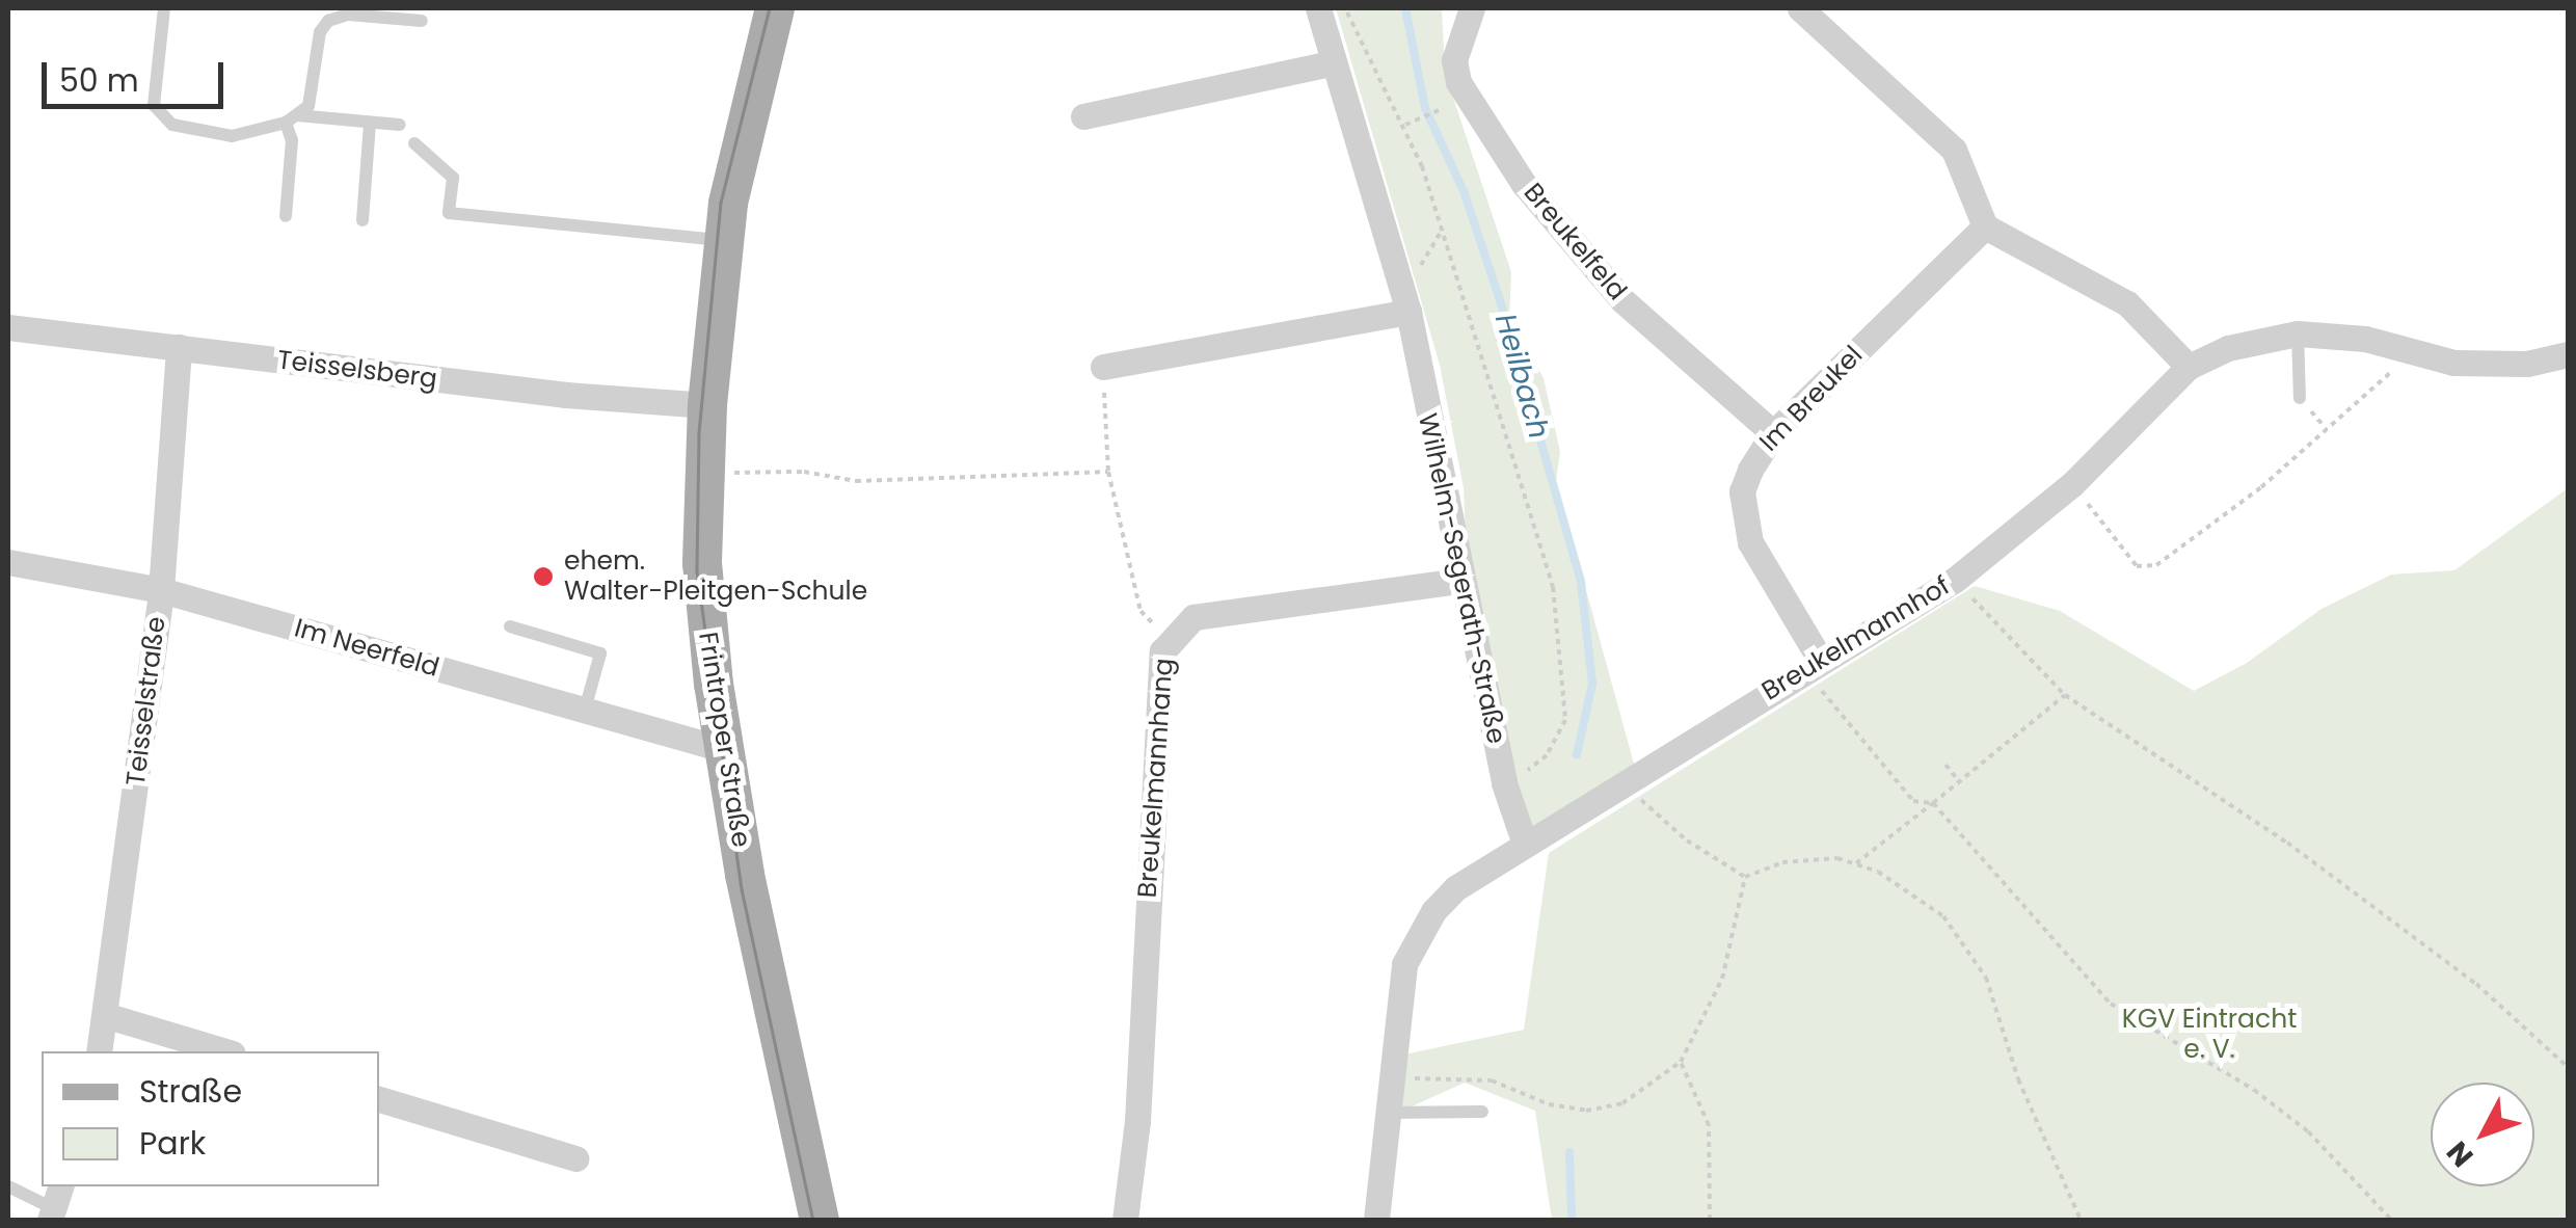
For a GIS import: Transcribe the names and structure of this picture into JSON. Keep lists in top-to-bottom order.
{
  "streets": {
    "main road": ["Frintroper Straße"],
    "street": [
      "Breukelfeld",
      "Teisselsberg",
      "Im Breukel",
      "Wilhelm-Segerath-Straße",
      "Breukelmannhof",
      "Im Neerfeld",
      "Teisselstraße",
      "Breukelmannhang"
    ]
  },
  "crossings": [
    ["Breukelfeld", "Im Breukel"],
    ["Teisselsberg", "Teisselstraße"],
    ["Teisselsberg", "Frintroper Straße"],
    ["Im Breukel", "Breukelmannhof"],
    ["Wilhelm-Segerath-Straße", "Breukelmannhof"],
    ["Wilhelm-Segerath-Straße", "Breukelmannhang"],
    ["Im Neerfeld", "Teisselstraße"],
    ["Im Neerfeld", "Frintroper Straße"]
  ],
  "water": ["Heilbach"],
  "parks": ["KGV Eintracht e. V."],
  "places": ["ehem. Walter-Pleitgen-Schule"],
  "legend": ["Straße", "Park"],
  "scale_bar": "50 m",
  "north": "bottom left"
}
